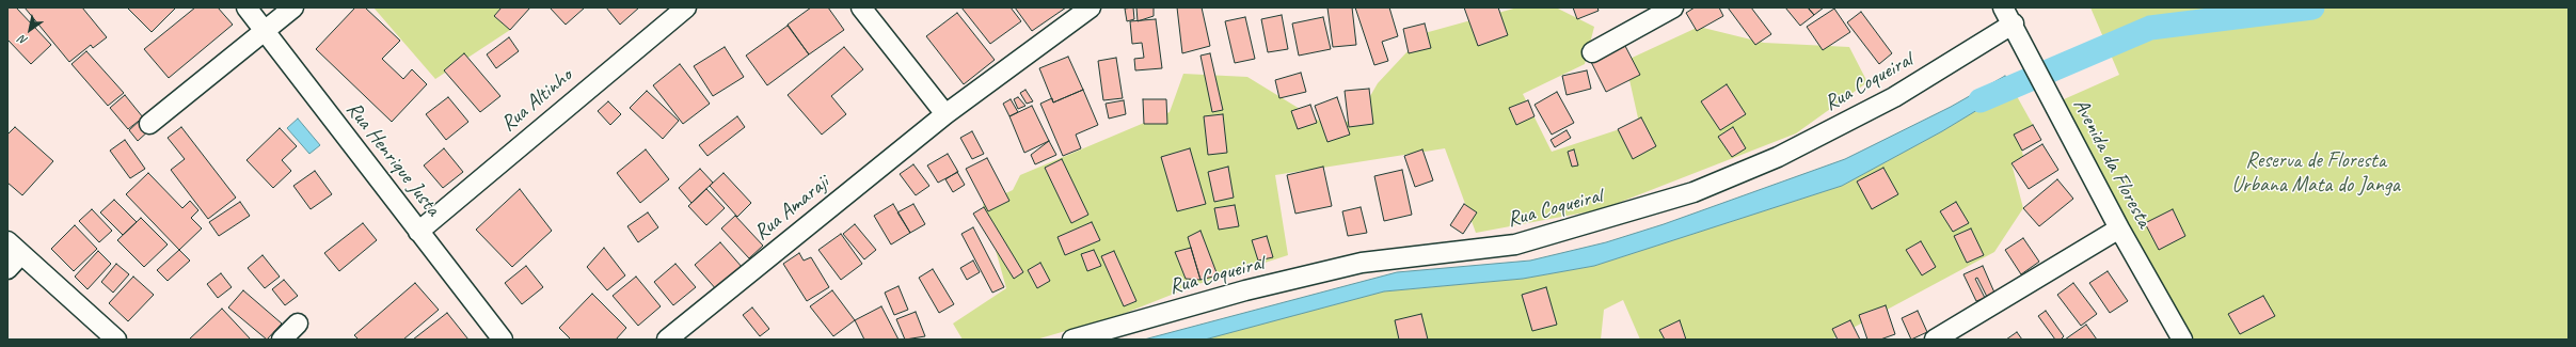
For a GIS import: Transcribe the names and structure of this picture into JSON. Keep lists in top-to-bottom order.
{
  "streets": {
    "street": [
      "Rua Coqueiral",
      "Rua Altinho",
      "Rua Henrique Justa",
      "Avenida da Floresta",
      "Rua Amaraji"
    ]
  },
  "crossings": [
    ["Rua Coqueiral", "Avenida da Floresta"],
    ["Rua Altinho", "Rua Henrique Justa"]
  ],
  "parks": ["Reserva de Floresta Urbana Mata do Janga"],
  "north": "bottom left"
}
